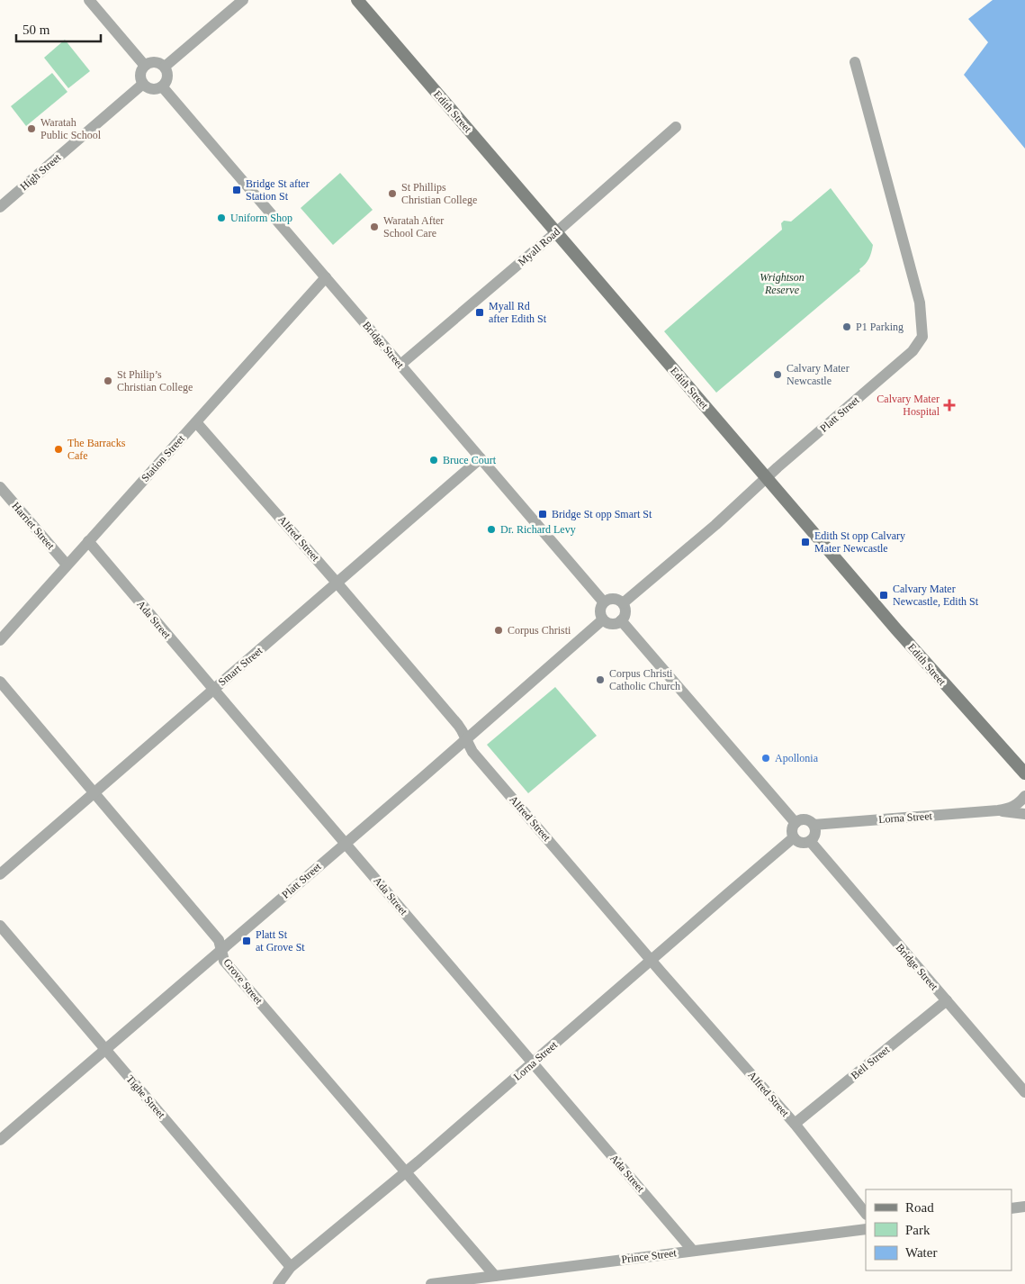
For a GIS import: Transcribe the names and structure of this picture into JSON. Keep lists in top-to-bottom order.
{
  "streets": {
    "main road": ["Edith Street"],
    "street": [
      "High Street",
      "Myall Road",
      "Bridge Street",
      "Platt Street",
      "Station Street",
      "Harriet Street",
      "Alfred Street",
      "Ada Street",
      "Smart Street",
      "Lorna Street",
      "Grove Street",
      "Bell Street",
      "Tighe Street",
      "Prince Street"
    ]
  },
  "crossings": [
    ["Edith Street", "Myall Road"],
    ["Edith Street", "Platt Street"],
    ["High Street", "Bridge Street"],
    ["Myall Road", "Bridge Street"],
    ["Bridge Street", "Platt Street"],
    ["Bridge Street", "Station Street"],
    ["Bridge Street", "Smart Street"],
    ["Bridge Street", "Lorna Street"],
    ["Bridge Street", "Bell Street"],
    ["Platt Street", "Alfred Street"],
    ["Platt Street", "Ada Street"],
    ["Platt Street", "Grove Street"],
    ["Platt Street", "Tighe Street"],
    ["Station Street", "Harriet Street"],
    ["Station Street", "Alfred Street"],
    ["Station Street", "Ada Street"],
    ["Alfred Street", "Smart Street"],
    ["Alfred Street", "Lorna Street"],
    ["Alfred Street", "Bell Street"],
    ["Ada Street", "Smart Street"],
    ["Ada Street", "Lorna Street"],
    ["Ada Street", "Prince Street"],
    ["Smart Street", "Grove Street"],
    ["Lorna Street", "Grove Street"],
    ["Lorna Street", "Tighe Street"],
    ["Grove Street", "Prince Street"]
  ],
  "parks": ["Wrightson Reserve"],
  "places": {
    "other": [
      "Waratah Public School",
      "St Phillips Christian College",
      "Uniform Shop",
      "Waratah After School Care",
      "P1 Parking",
      "Calvary Mater Newcastle",
      "St Philip’s Christian College",
      "The Barracks Cafe",
      "Bruce Court",
      "Dr. Richard Levy",
      "Corpus Christi",
      "Corpus Christi Catholic Church",
      "Apollonia"
    ],
    "transit": [
      "Bridge St after Station St",
      "Myall Rd after Edith St",
      "Bridge St opp Smart St",
      "Edith St opp Calvary Mater Newcastle",
      "Calvary Mater Newcastle, Edith St",
      "Platt St at Grove St"
    ],
    "health": ["Calvary Mater Hospital"]
  },
  "legend": ["Road", "Park", "Water"],
  "scale_bar": "50 m"
}
